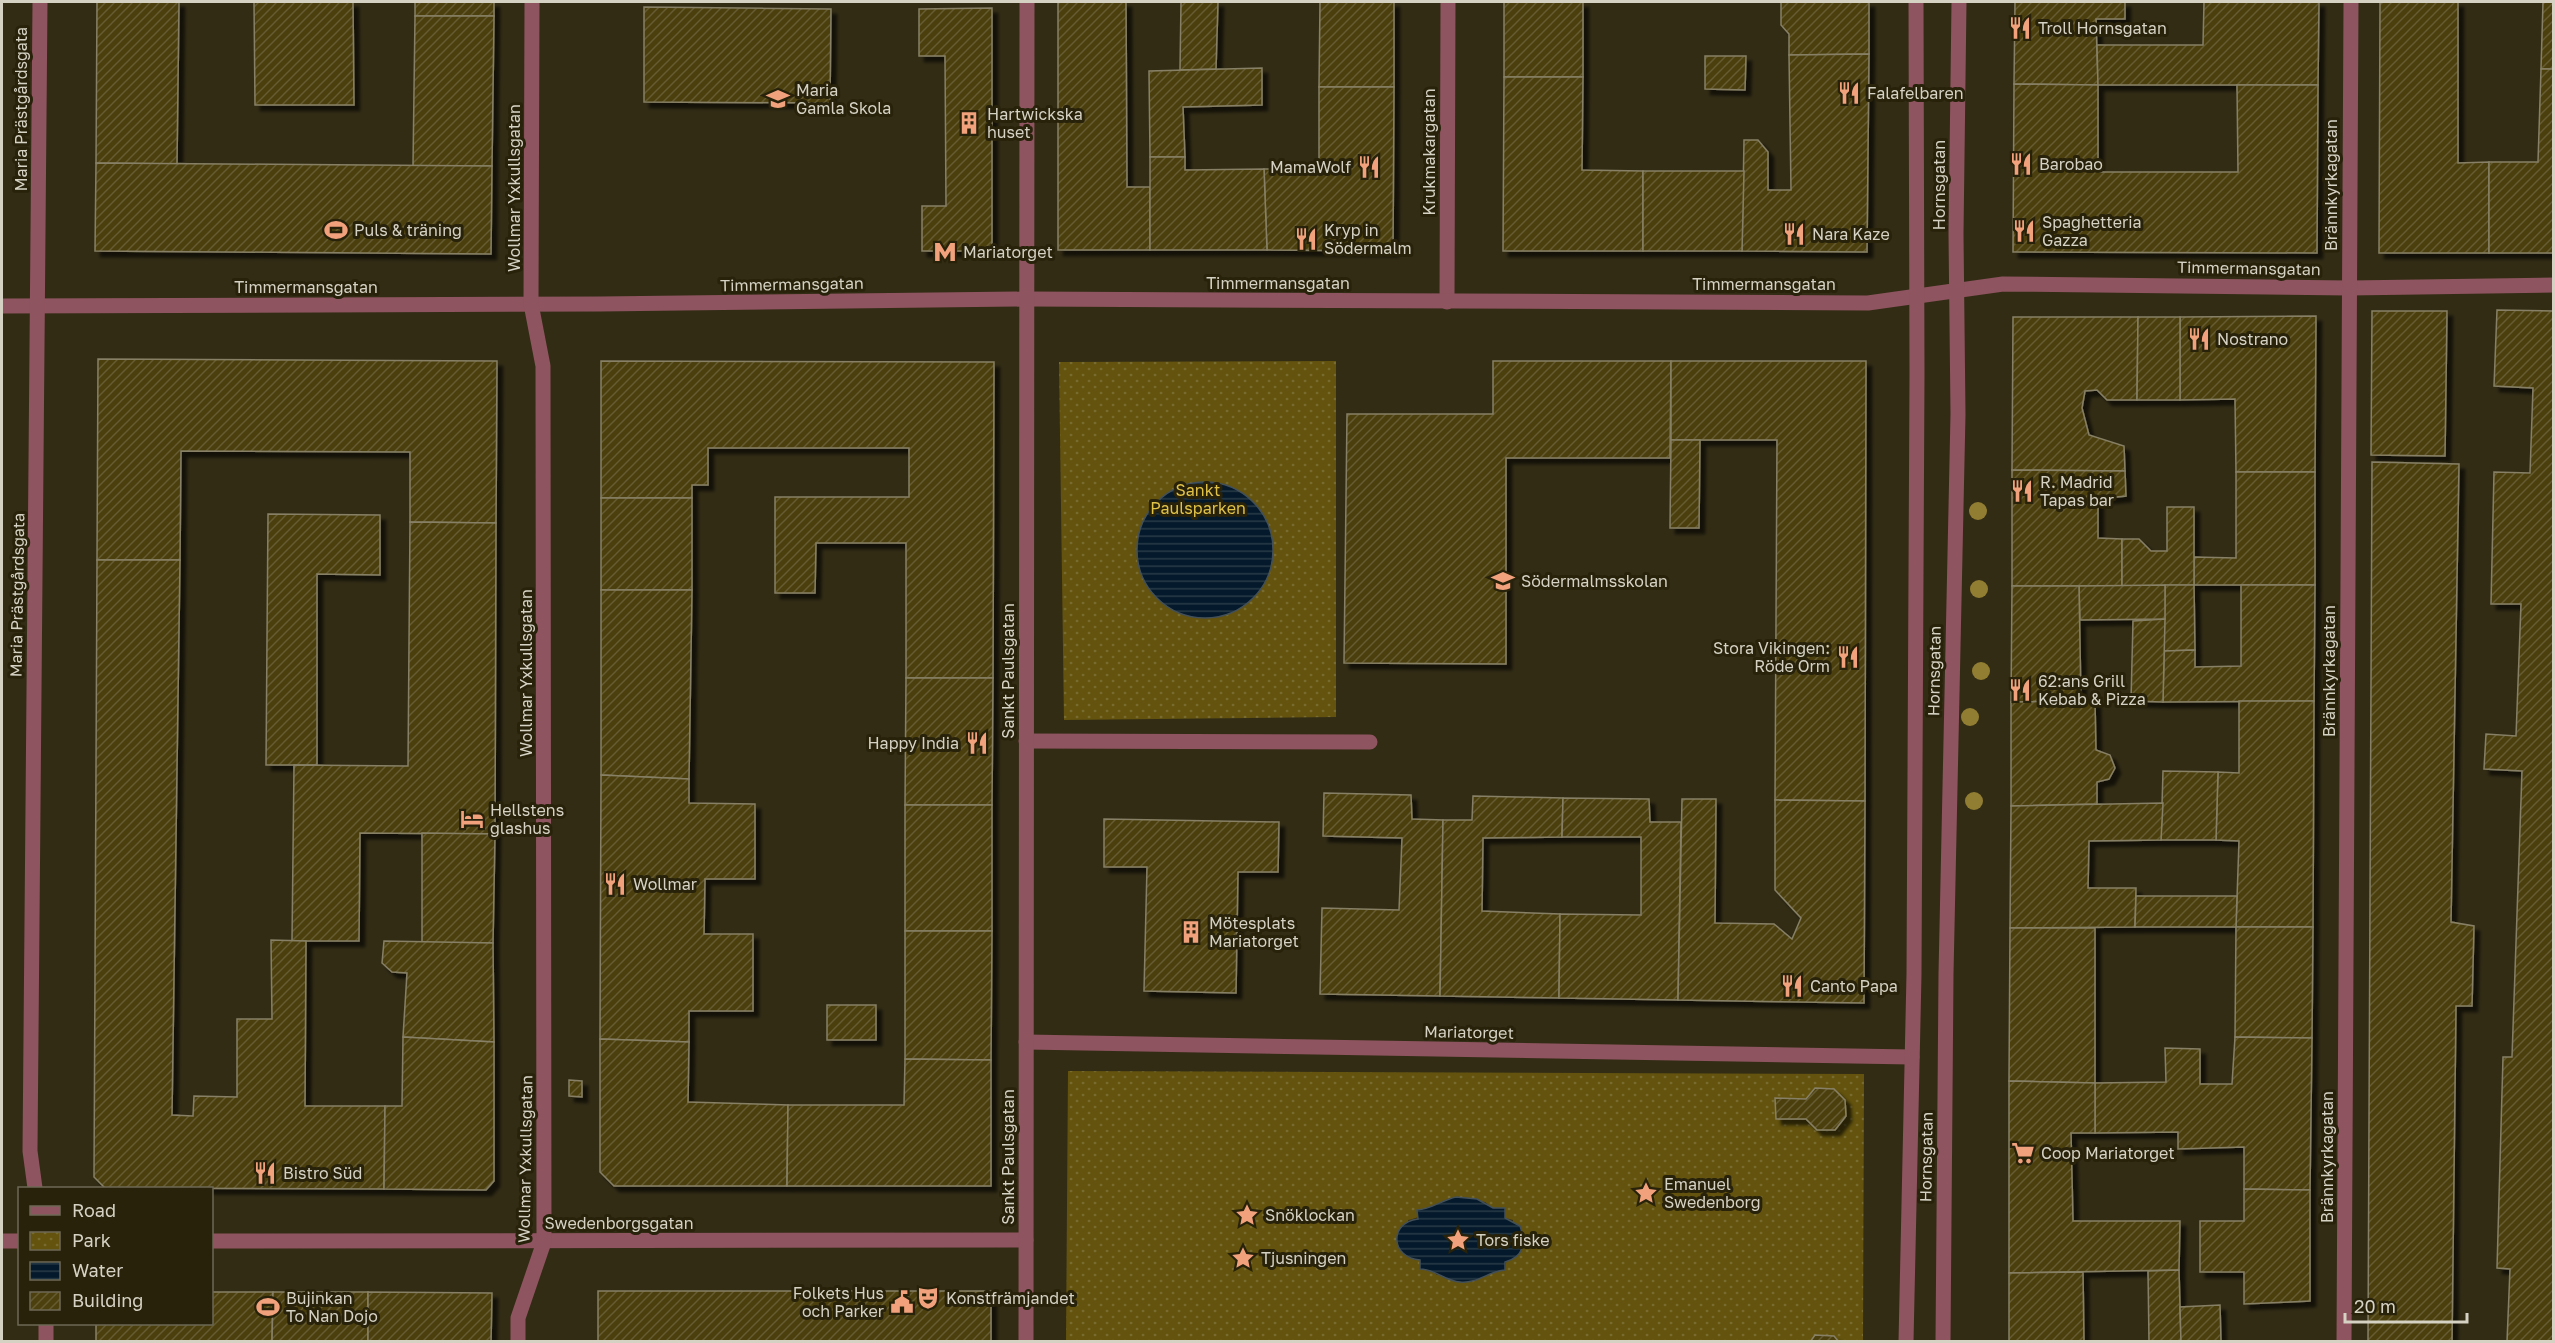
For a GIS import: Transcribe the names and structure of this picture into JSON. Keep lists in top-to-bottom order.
{
  "streets": {
    "street": [
      "Maria Prästgårdsgata",
      "Krukmakargatan",
      "Hornsgatan",
      "Brännkyrkagatan",
      "Wollmar Yxkullsgatan",
      "Timmermansgatan",
      "Sankt Paulsgatan",
      "Mariatorget",
      "Swedenborgsgatan"
    ]
  },
  "crossings": [
    ["Maria Prästgårdsgata", "Timmermansgatan"],
    ["Krukmakargatan", "Timmermansgatan"],
    ["Hornsgatan", "Timmermansgatan"],
    ["Hornsgatan", "Mariatorget"],
    ["Brännkyrkagatan", "Timmermansgatan"],
    ["Wollmar Yxkullsgatan", "Timmermansgatan"],
    ["Wollmar Yxkullsgatan", "Swedenborgsgatan"],
    ["Timmermansgatan", "Sankt Paulsgatan"],
    ["Sankt Paulsgatan", "Mariatorget"],
    ["Sankt Paulsgatan", "Swedenborgsgatan"]
  ],
  "parks": ["Sankt Paulsparken"],
  "places": {
    "restaurant": [
      "Troll Hornsgatan",
      "Falafelbaren",
      "Barobao",
      "MamaWolf",
      "Spaghetteria Gazza",
      "Nara Kaze",
      "Kryp in Södermalm",
      "Nostrano",
      "R. Madrid Tapas bar",
      "Stora Vikingen: Röde Orm",
      "62:ans Grill Kebab & Pizza",
      "Happy India",
      "Wollmar",
      "Canto Papa",
      "Bistro Süd"
    ],
    "school or university": ["Maria Gamla Skola", "Södermalmsskolan"],
    "building": ["Hartwickska huset", "Mötesplats Mariatorget"],
    "sports": ["Puls & träning", "Bujinkan To Nan Dojo"],
    "metro station": ["Mariatorget"],
    "hotel": ["Hellstens glashus"],
    "supermarket": ["Coop Mariatorget"],
    "place": [
      "Emanuel Swedenborg",
      "Snöklockan",
      "Tors fiske",
      "Tjusningen"
    ],
    "theatre": ["Konstfrämjandet"],
    "public building": ["Folkets Hus och Parker"]
  },
  "legend": [
    "Road",
    "Park",
    "Water",
    "Building"
  ],
  "scale_bar": "20 m"
}
